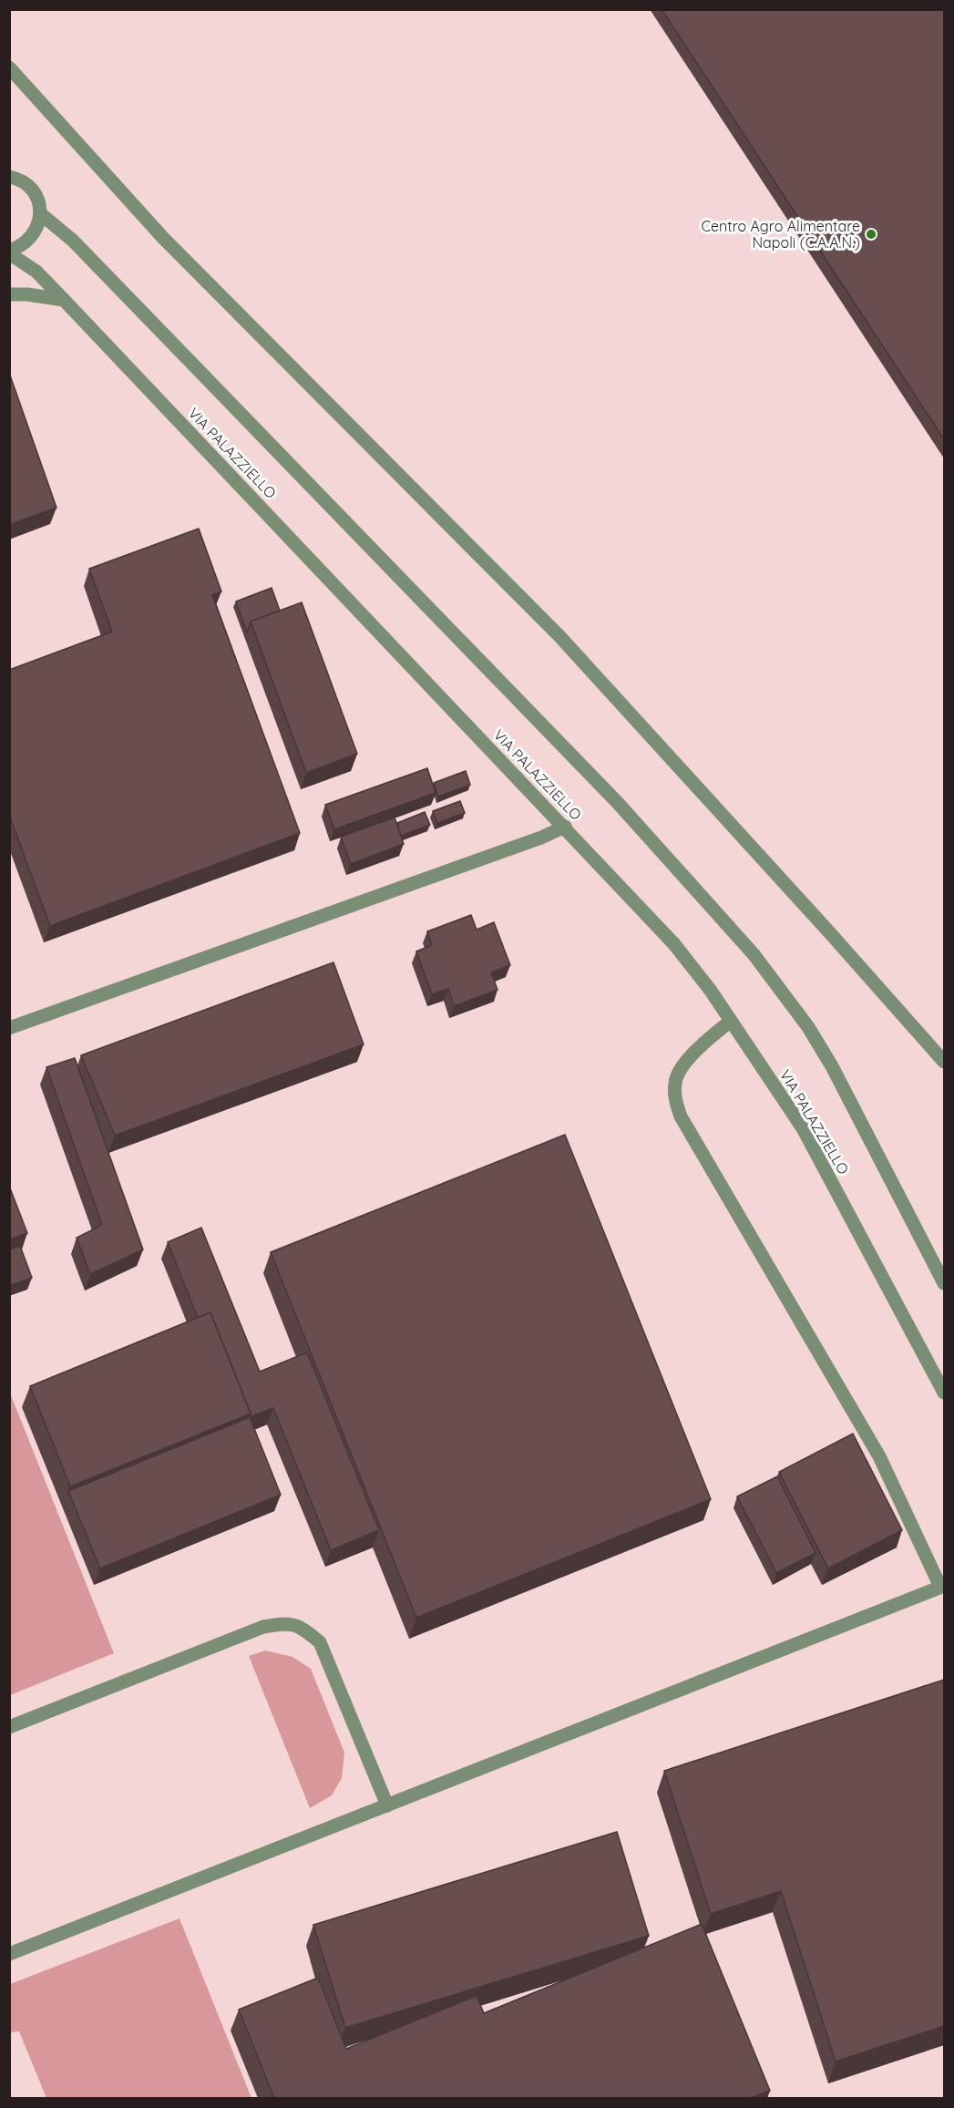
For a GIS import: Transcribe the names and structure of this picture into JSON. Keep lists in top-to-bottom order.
{
  "streets": {
    "street": ["VIA PALAZZIELLO"]
  },
  "places": ["Centro Agro Alimentare Napoli (C.A.A.N.)"]
}
